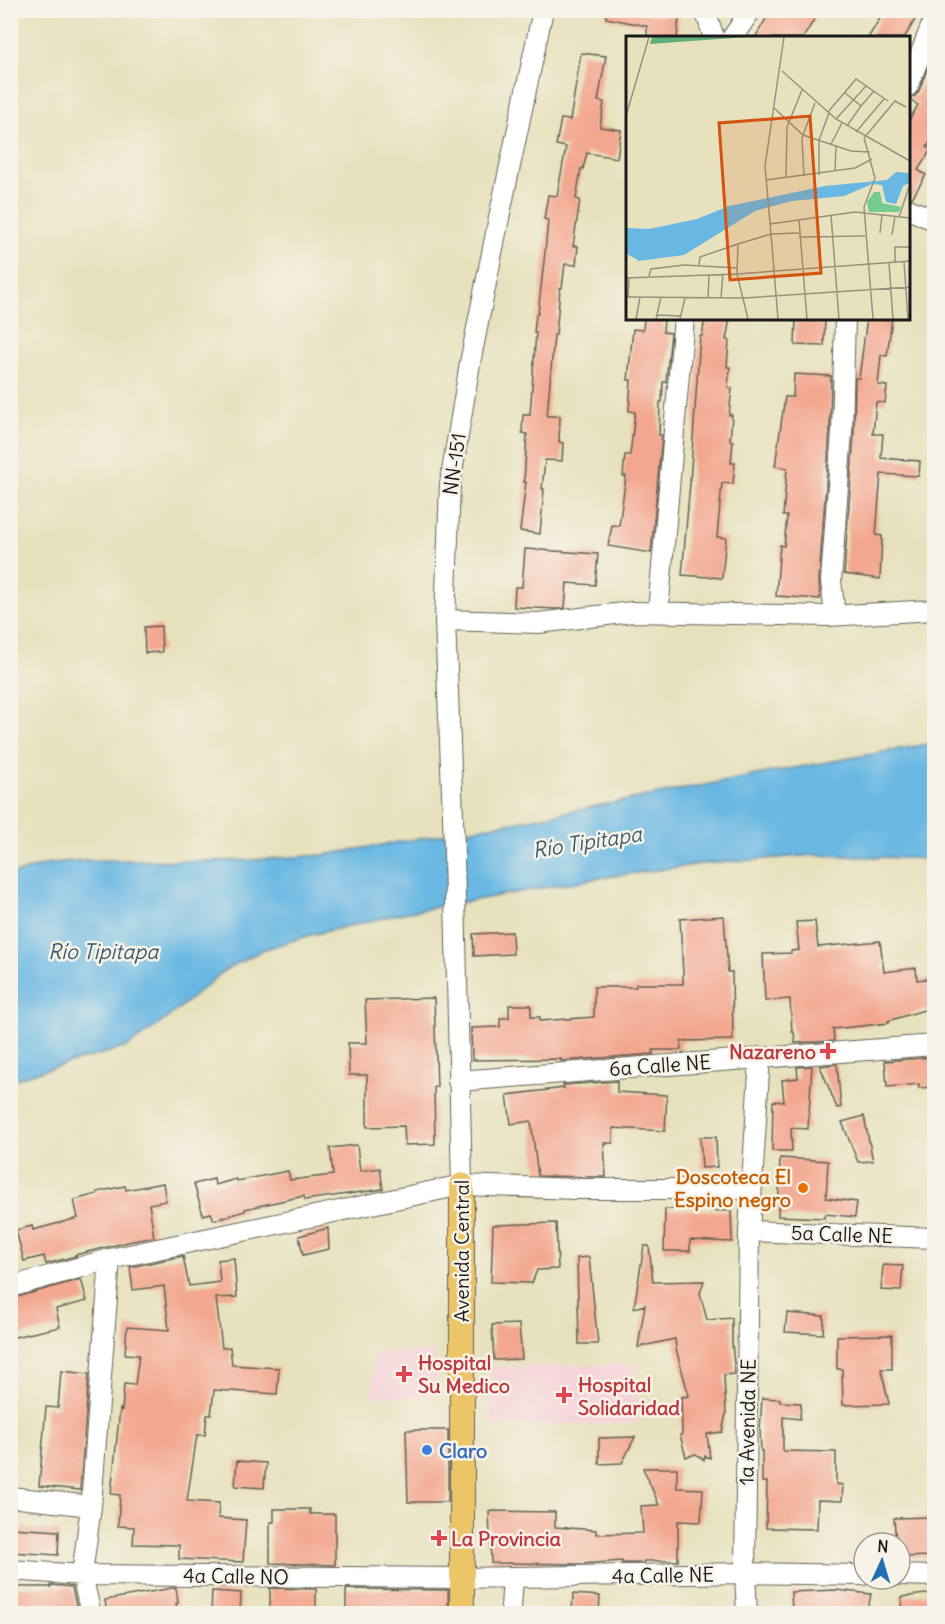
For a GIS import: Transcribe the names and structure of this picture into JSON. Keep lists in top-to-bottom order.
{
  "streets": {
    "main road": ["NN-151", "Avenida Central"],
    "street": [
      "6a Calle NE",
      "5a Calle NE",
      "1a Avenida NE",
      "4a Calle NE",
      "4a Calle NO"
    ]
  },
  "crossings": [
    ["NN-151", "Avenida Central"],
    ["6a Calle NE", "Avenida Central"],
    ["6a Calle NE", "1a Avenida NE"],
    ["5a Calle NE", "1a Avenida NE"],
    ["Avenida Central", "4a Calle NE"],
    ["Avenida Central", "4a Calle NO"],
    ["1a Avenida NE", "4a Calle NE"],
    ["4a Calle NE", "4a Calle NO"]
  ],
  "water": ["Río Tipitapa"],
  "places": {
    "health": [
      "Nazareno",
      "Hospital Su Medico",
      "Hospital Solidaridad",
      "La Provincia"
    ],
    "other": ["Doscoteca El Espino negro", "Claro"]
  },
  "north": "top"
}
